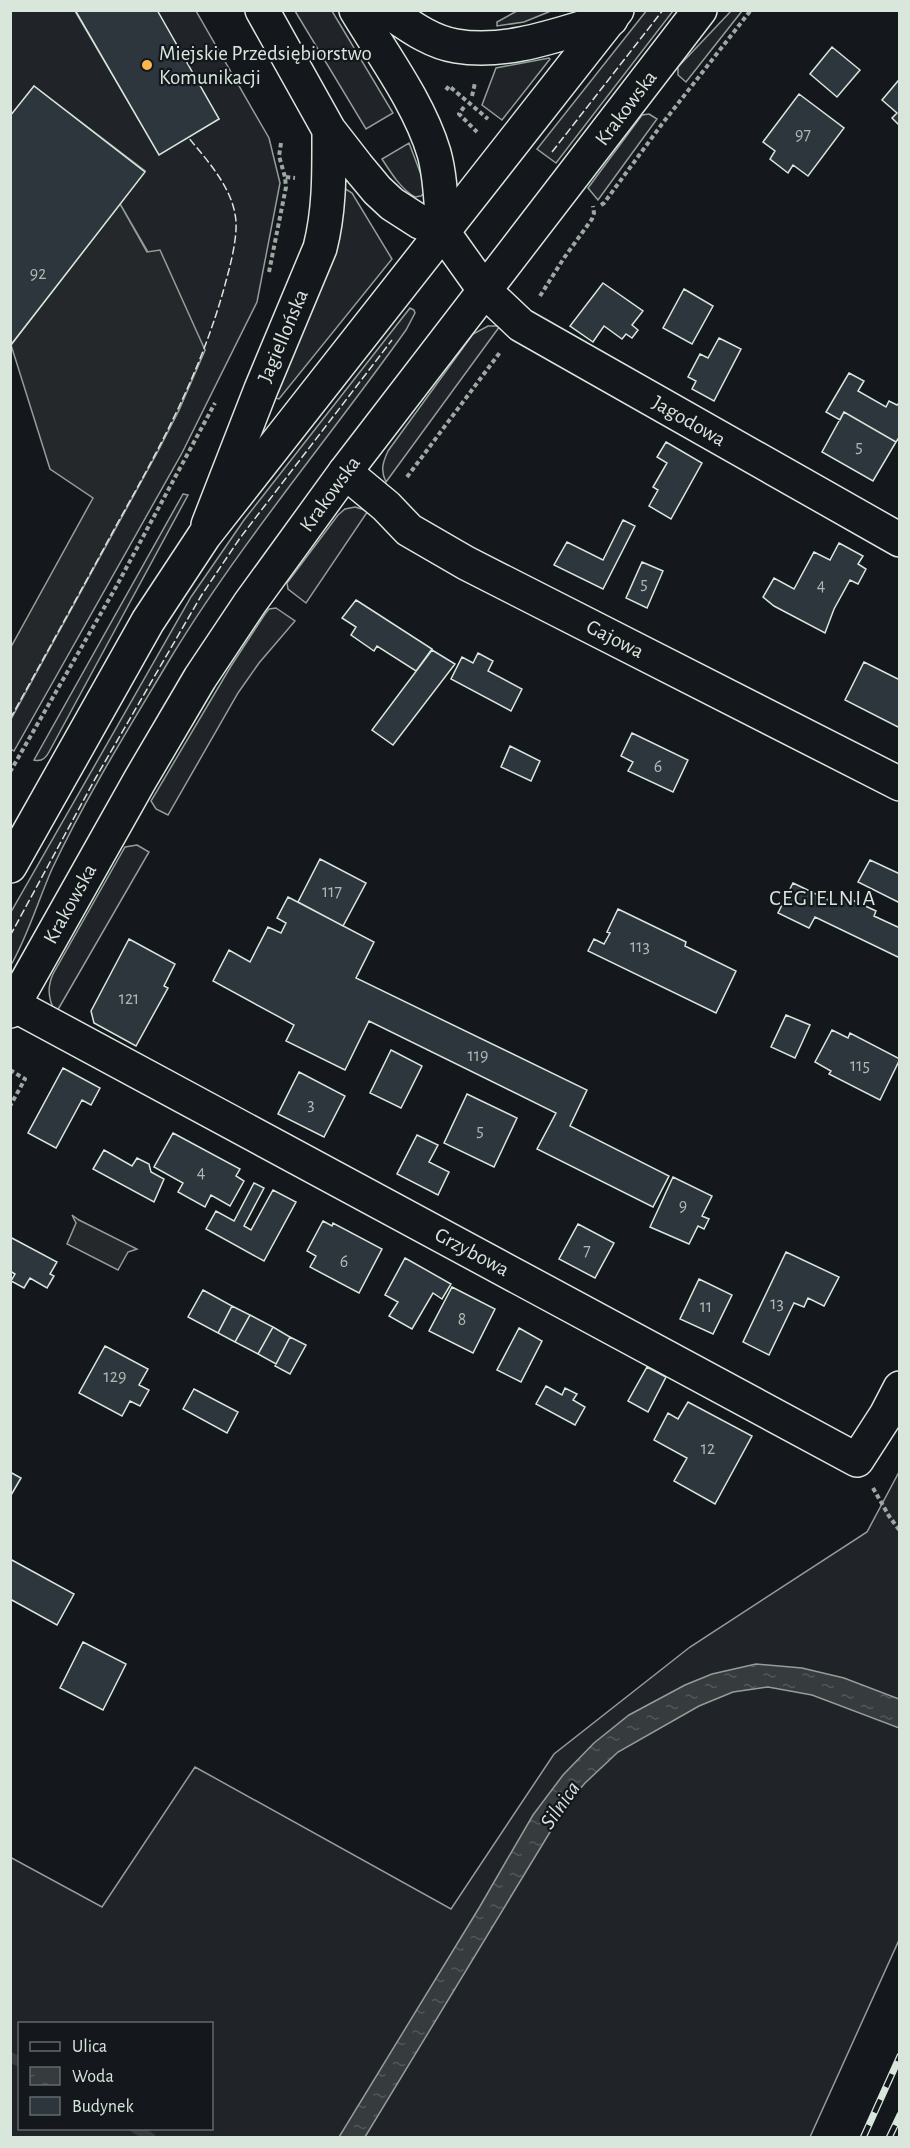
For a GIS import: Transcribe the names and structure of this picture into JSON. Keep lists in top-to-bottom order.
{
  "streets": {
    "street": [
      "Krakowska",
      "Jagiellońska",
      "Jagodowa",
      "Gajowa",
      "Grzybowa"
    ]
  },
  "crossings": [
    ["Krakowska", "Jagiellońska"],
    ["Krakowska", "Jagodowa"],
    ["Krakowska", "Gajowa"],
    ["Krakowska", "Grzybowa"],
    ["Jagiellońska", "Jagodowa"]
  ],
  "districts": ["CEGIELNIA"],
  "water": ["Silnica"],
  "places": ["Miejskie Przedsiębiorstwo Komunikacji"],
  "house_numbers": [
    "97",
    "92",
    "5",
    "5",
    "4",
    "6",
    "117",
    "113",
    "121",
    "119",
    "115",
    "3",
    "5",
    "4",
    "9",
    "7",
    "6",
    "13",
    "11",
    "8",
    "129",
    "12"
  ],
  "legend": ["Ulica", "Woda", "Budynek"]
}
